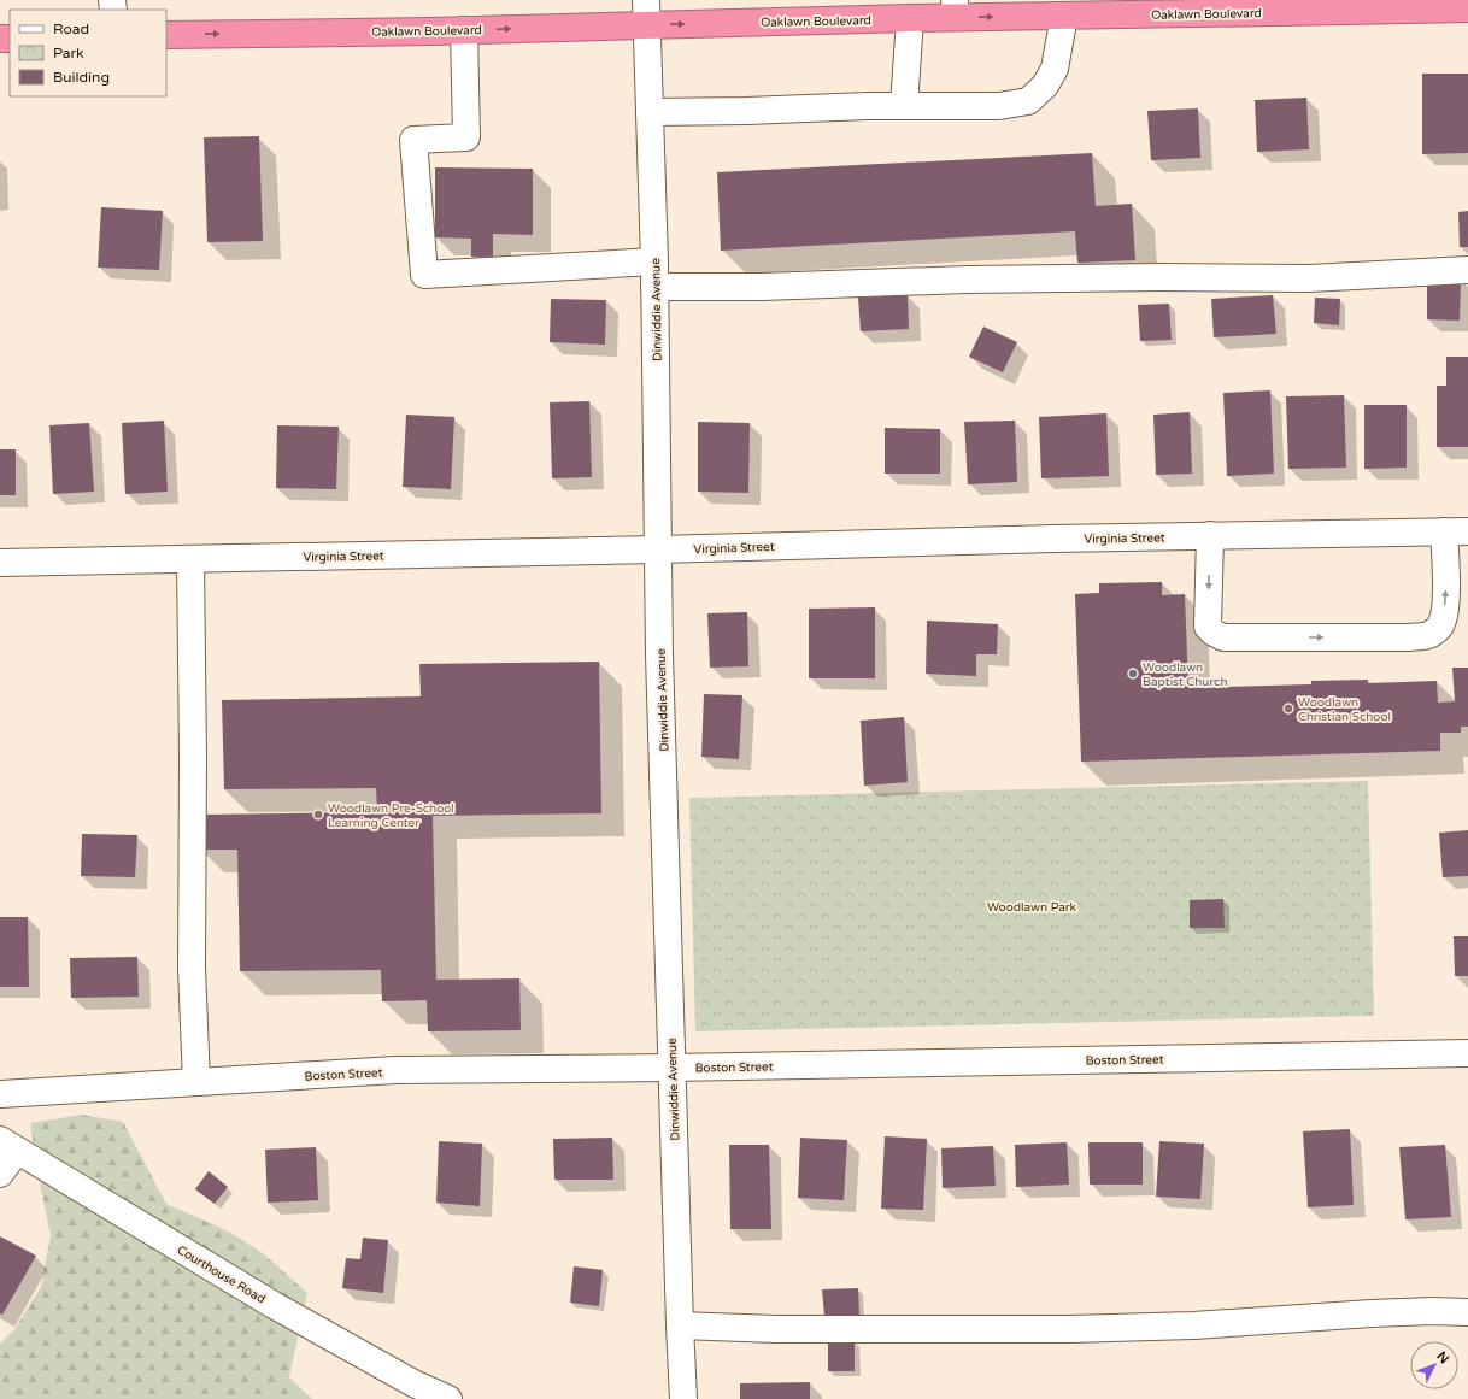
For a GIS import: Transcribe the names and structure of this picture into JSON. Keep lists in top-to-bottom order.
{
  "streets": {
    "highway": ["Oaklawn Boulevard"],
    "street": [
      "Dinwiddie Avenue",
      "Virginia Street",
      "Boston Street",
      "Courthouse Road"
    ]
  },
  "crossings": [
    ["Oaklawn Boulevard", "Dinwiddie Avenue"],
    ["Dinwiddie Avenue", "Virginia Street"],
    ["Dinwiddie Avenue", "Boston Street"]
  ],
  "one_way": ["Oaklawn Boulevard"],
  "parks": ["Woodlawn Park"],
  "places": ["Woodlawn Baptist Church", "Woodlawn Christian School", "Woodlawn Pre-School Learning Center"],
  "legend": ["Road", "Park", "Building"],
  "north": "top right"
}
